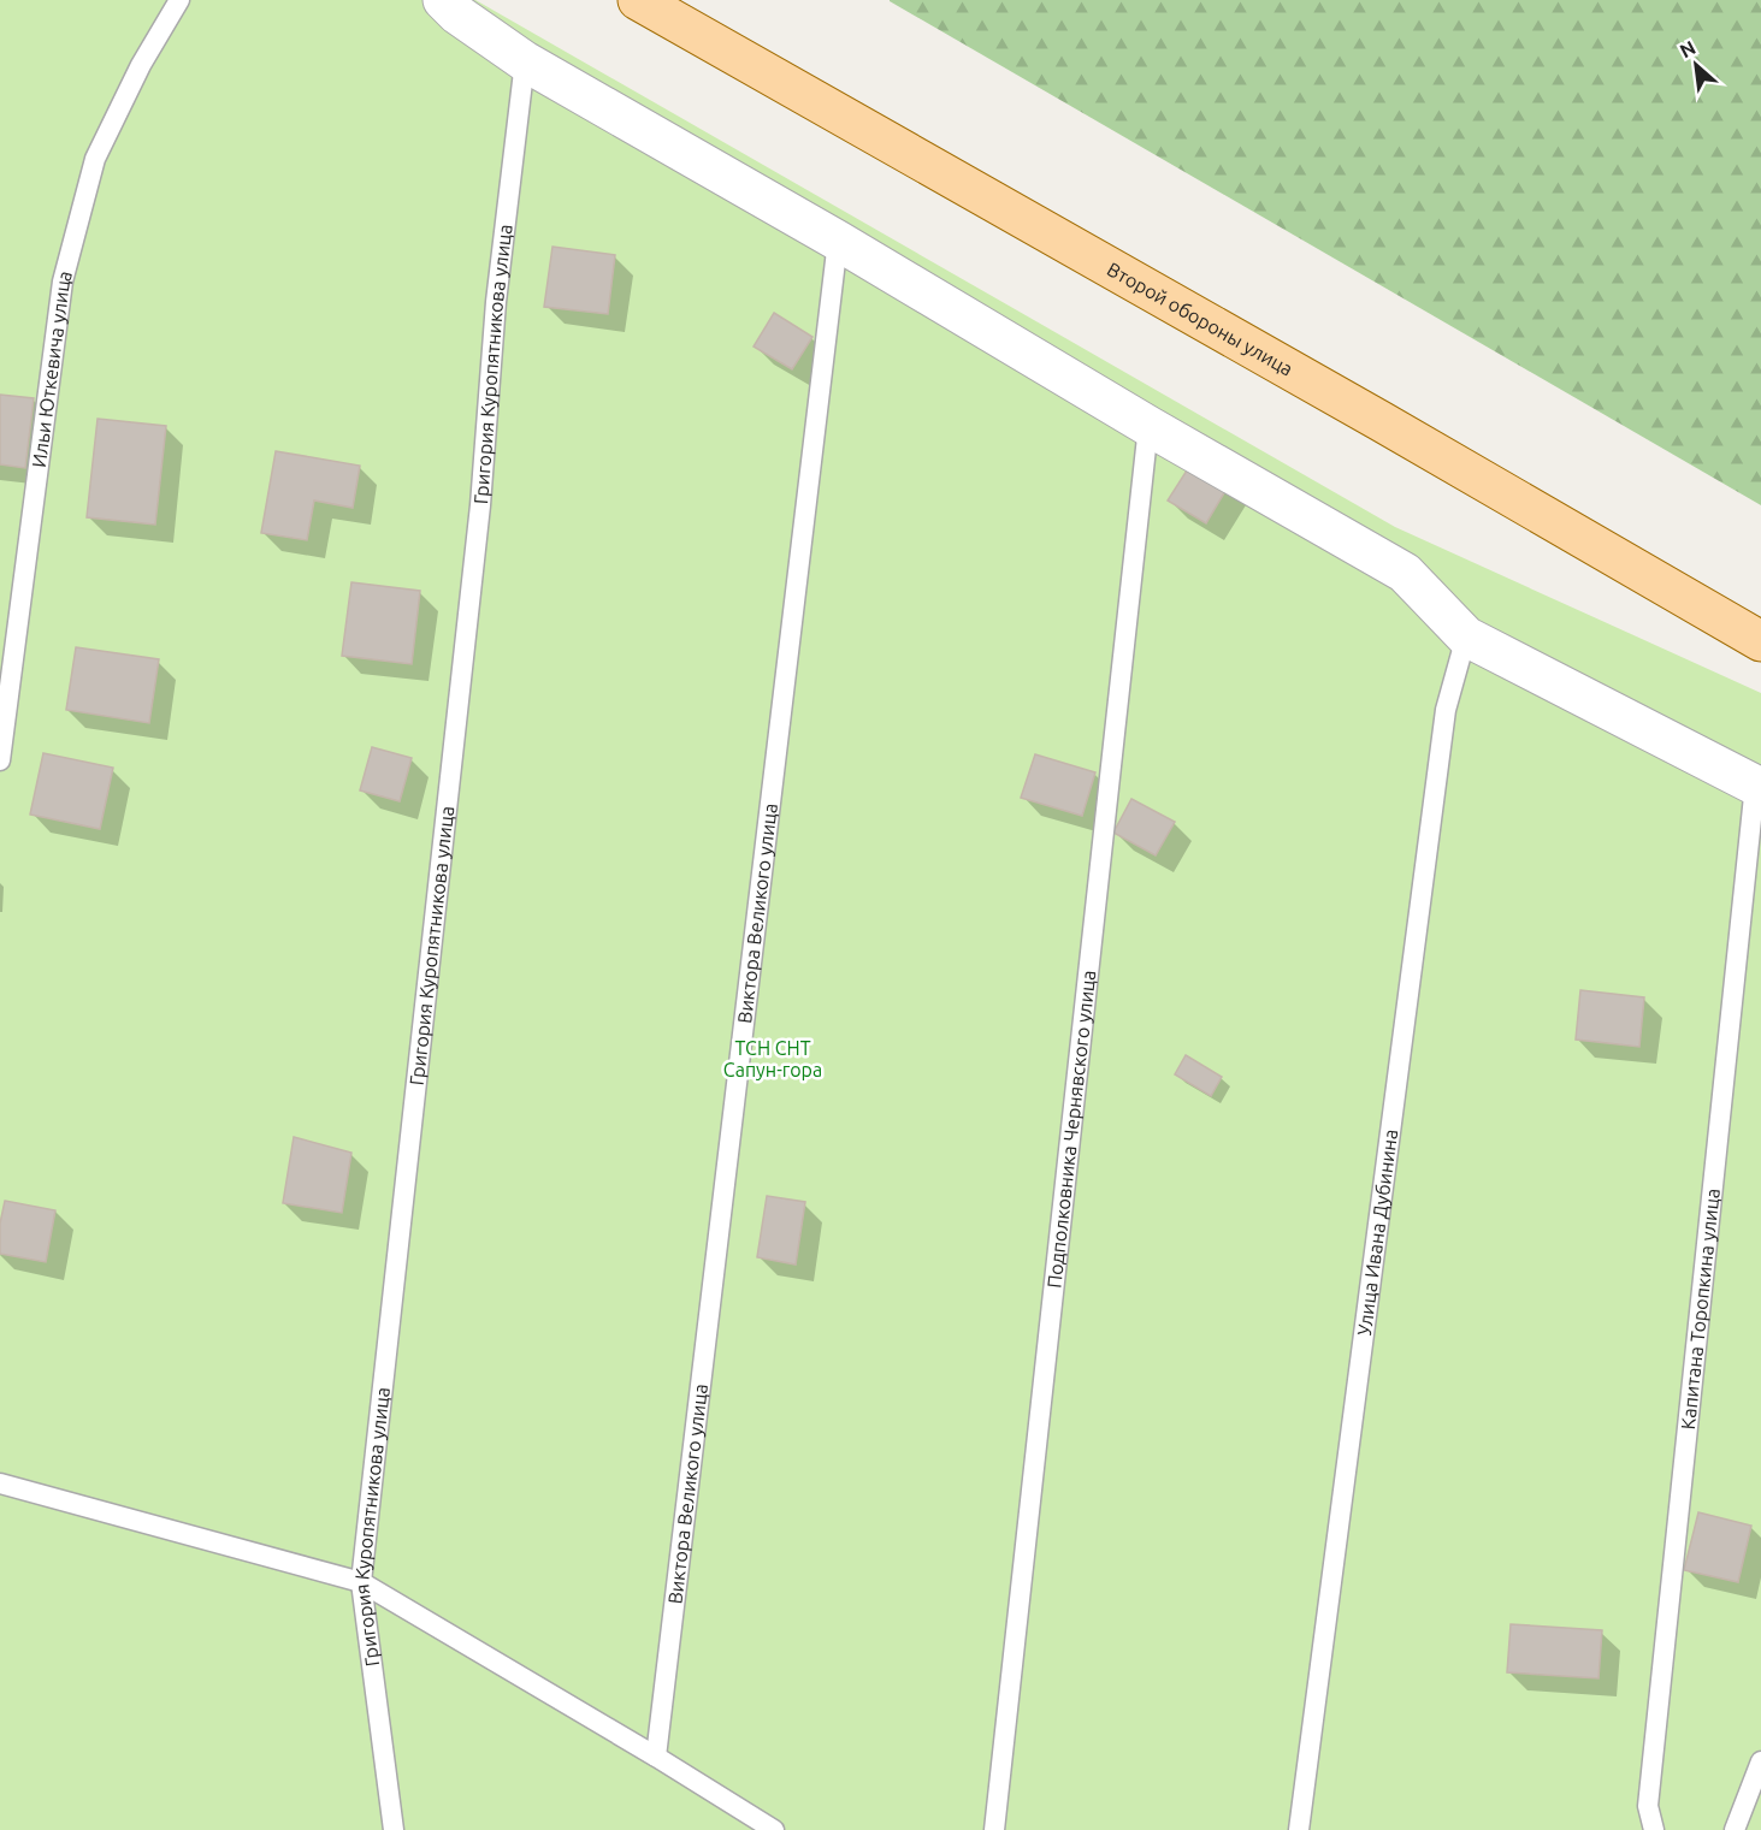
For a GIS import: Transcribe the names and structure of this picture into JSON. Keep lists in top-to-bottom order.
{
  "streets": {
    "main road": ["Второй обороны улица"],
    "lane": [
      "Григория Куропятникова улица",
      "Ильи Юткевича улица",
      "Виктора Великого улица",
      "Подполковника Чернявского улица",
      "Улица Ивана Дубинина",
      "Капитана Торопкина улица"
    ]
  },
  "parks": ["ТСН СНТ Сапун-гора"],
  "north": "top left"
}
